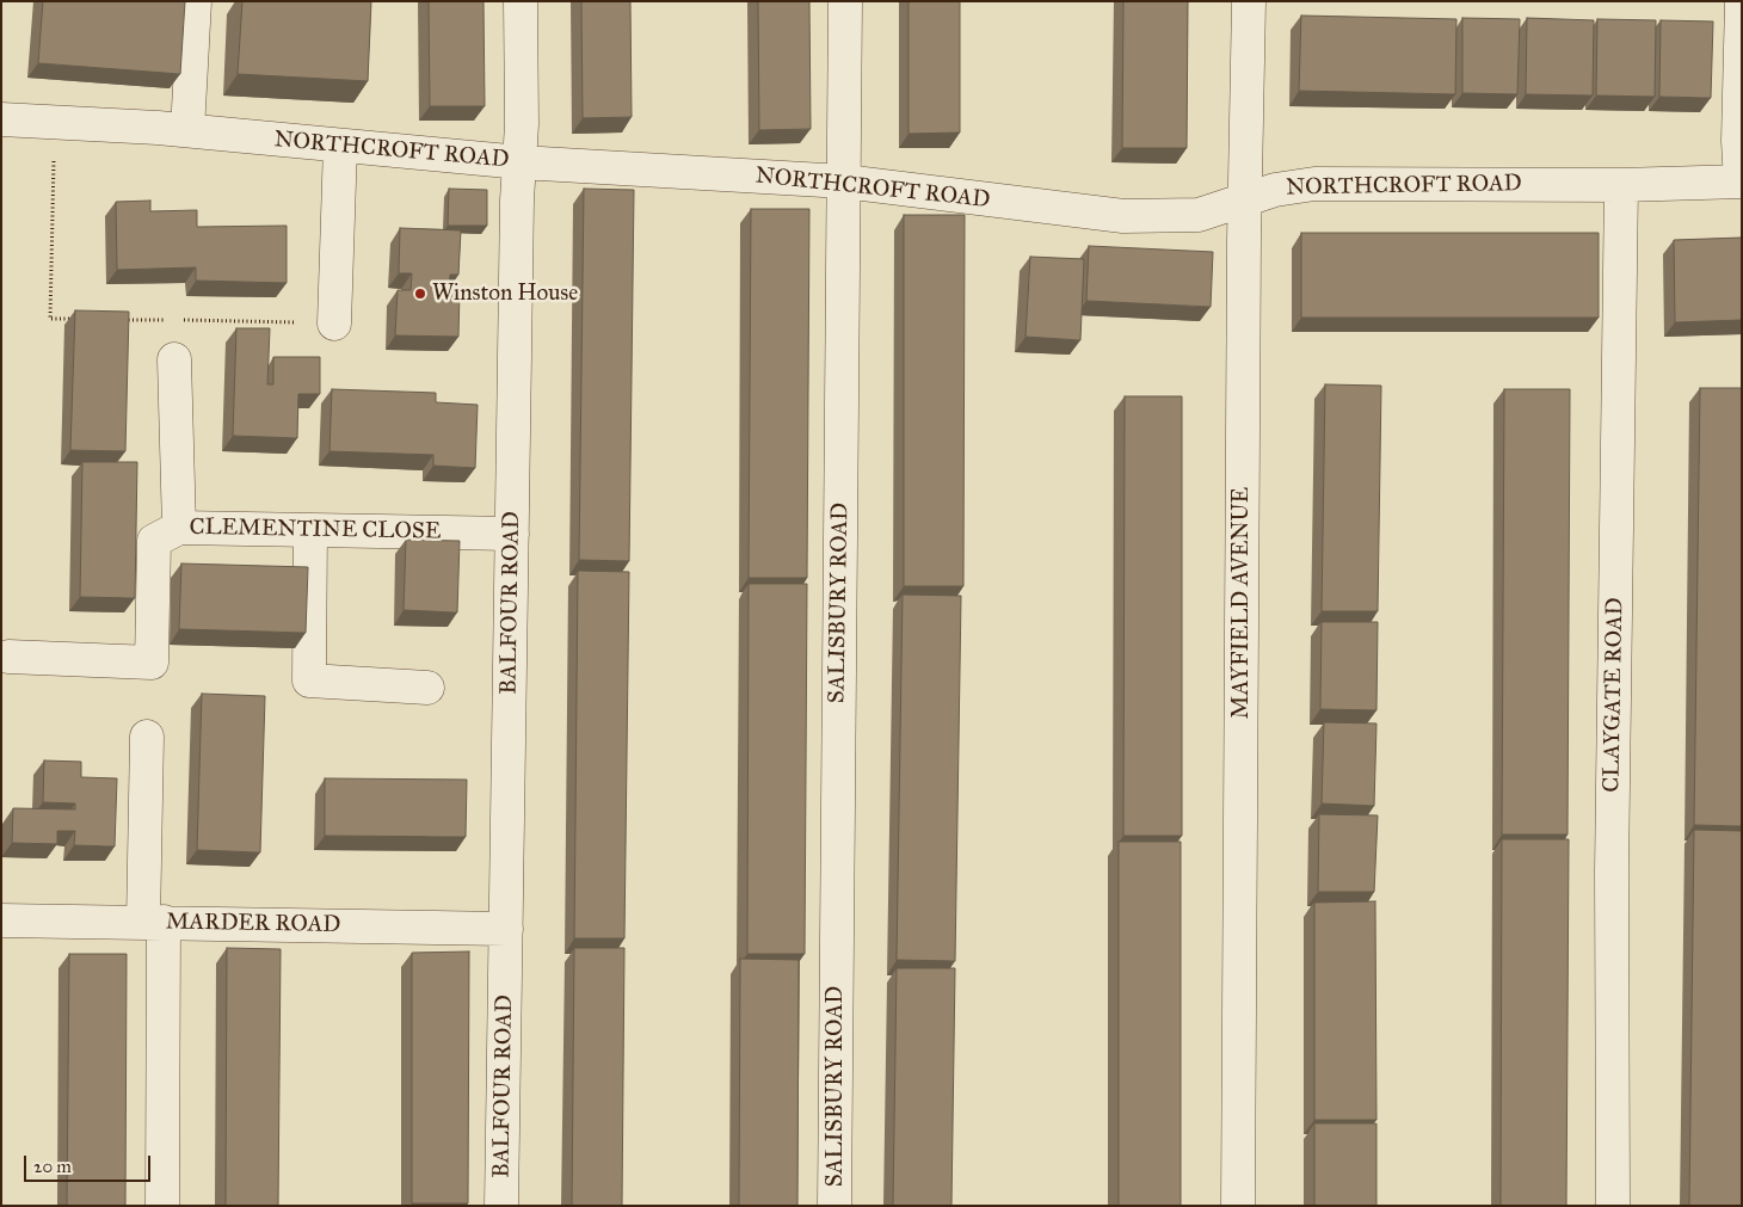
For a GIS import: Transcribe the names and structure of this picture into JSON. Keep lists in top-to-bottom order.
{
  "streets": {
    "street": [
      "NORTHCROFT ROAD",
      "CLEMENTINE CLOSE",
      "BALFOUR ROAD",
      "SALISBURY ROAD",
      "MAYFIELD AVENUE",
      "CLAYGATE ROAD",
      "MARDER ROAD"
    ]
  },
  "crossings": [
    ["NORTHCROFT ROAD", "BALFOUR ROAD"],
    ["NORTHCROFT ROAD", "SALISBURY ROAD"],
    ["NORTHCROFT ROAD", "MAYFIELD AVENUE"],
    ["NORTHCROFT ROAD", "CLAYGATE ROAD"],
    ["CLEMENTINE CLOSE", "BALFOUR ROAD"],
    ["BALFOUR ROAD", "MARDER ROAD"]
  ],
  "places": ["Winston House"],
  "scale_bar": "20 m"
}
